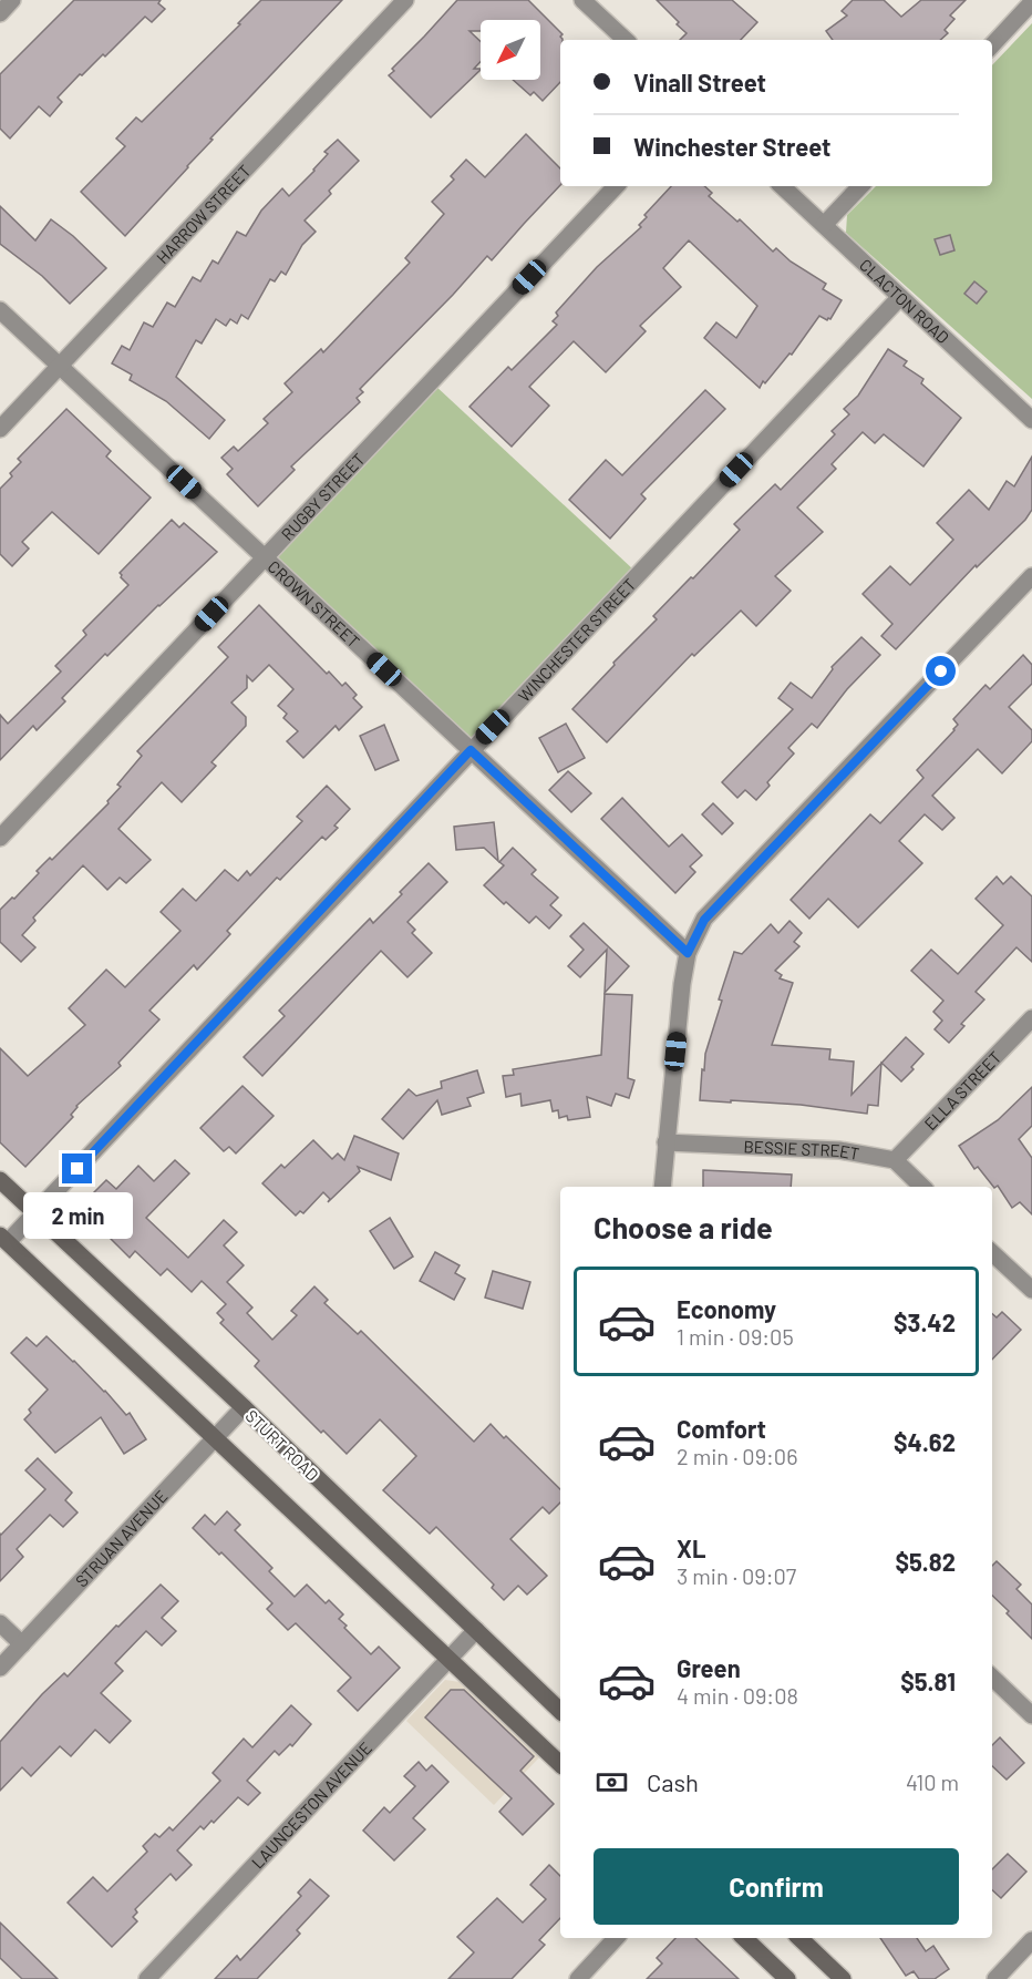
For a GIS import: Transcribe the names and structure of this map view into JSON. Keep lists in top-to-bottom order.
{
  "streets": {
    "main road": ["STURT ROAD"],
    "street": [
      "HARROW STREET",
      "CLACTON ROAD",
      "RUGBY STREET",
      "CROWN STREET",
      "WINCHESTER STREET",
      "ELLA STREET",
      "BESSIE STREET",
      "STRUAN AVENUE",
      "LAUNCESTON AVENUE"
    ]
  },
  "crossings": [
    ["HARROW STREET", "CROWN STREET"],
    ["CLACTON ROAD", "WINCHESTER STREET"],
    ["RUGBY STREET", "CROWN STREET"],
    ["CROWN STREET", "WINCHESTER STREET"],
    ["WINCHESTER STREET", "STURT ROAD"],
    ["ELLA STREET", "BESSIE STREET"],
    ["STURT ROAD", "STRUAN AVENUE"],
    ["STURT ROAD", "LAUNCESTON AVENUE"]
  ],
  "north": "bottom left",
  "page": {
    "banner": ["Vinall Street", "Winchester Street"],
    "heading": "Choose a ride",
    "bubble": "2 min",
    "list": [
      {
        "name": "Economy",
        "note": "1 min · 09:05",
        "value": "$3.42"
      },
      {
        "name": "Comfort",
        "note": "2 min · 09:06",
        "value": "$4.62"
      },
      {
        "name": "XL",
        "note": "3 min · 09:07",
        "value": "$5.82"
      },
      {
        "name": "Green",
        "note": "4 min · 09:08",
        "value": "$5.81"
      }
    ],
    "pay": ["Cash", "410 m"],
    "buttons": "Confirm"
  }
}
